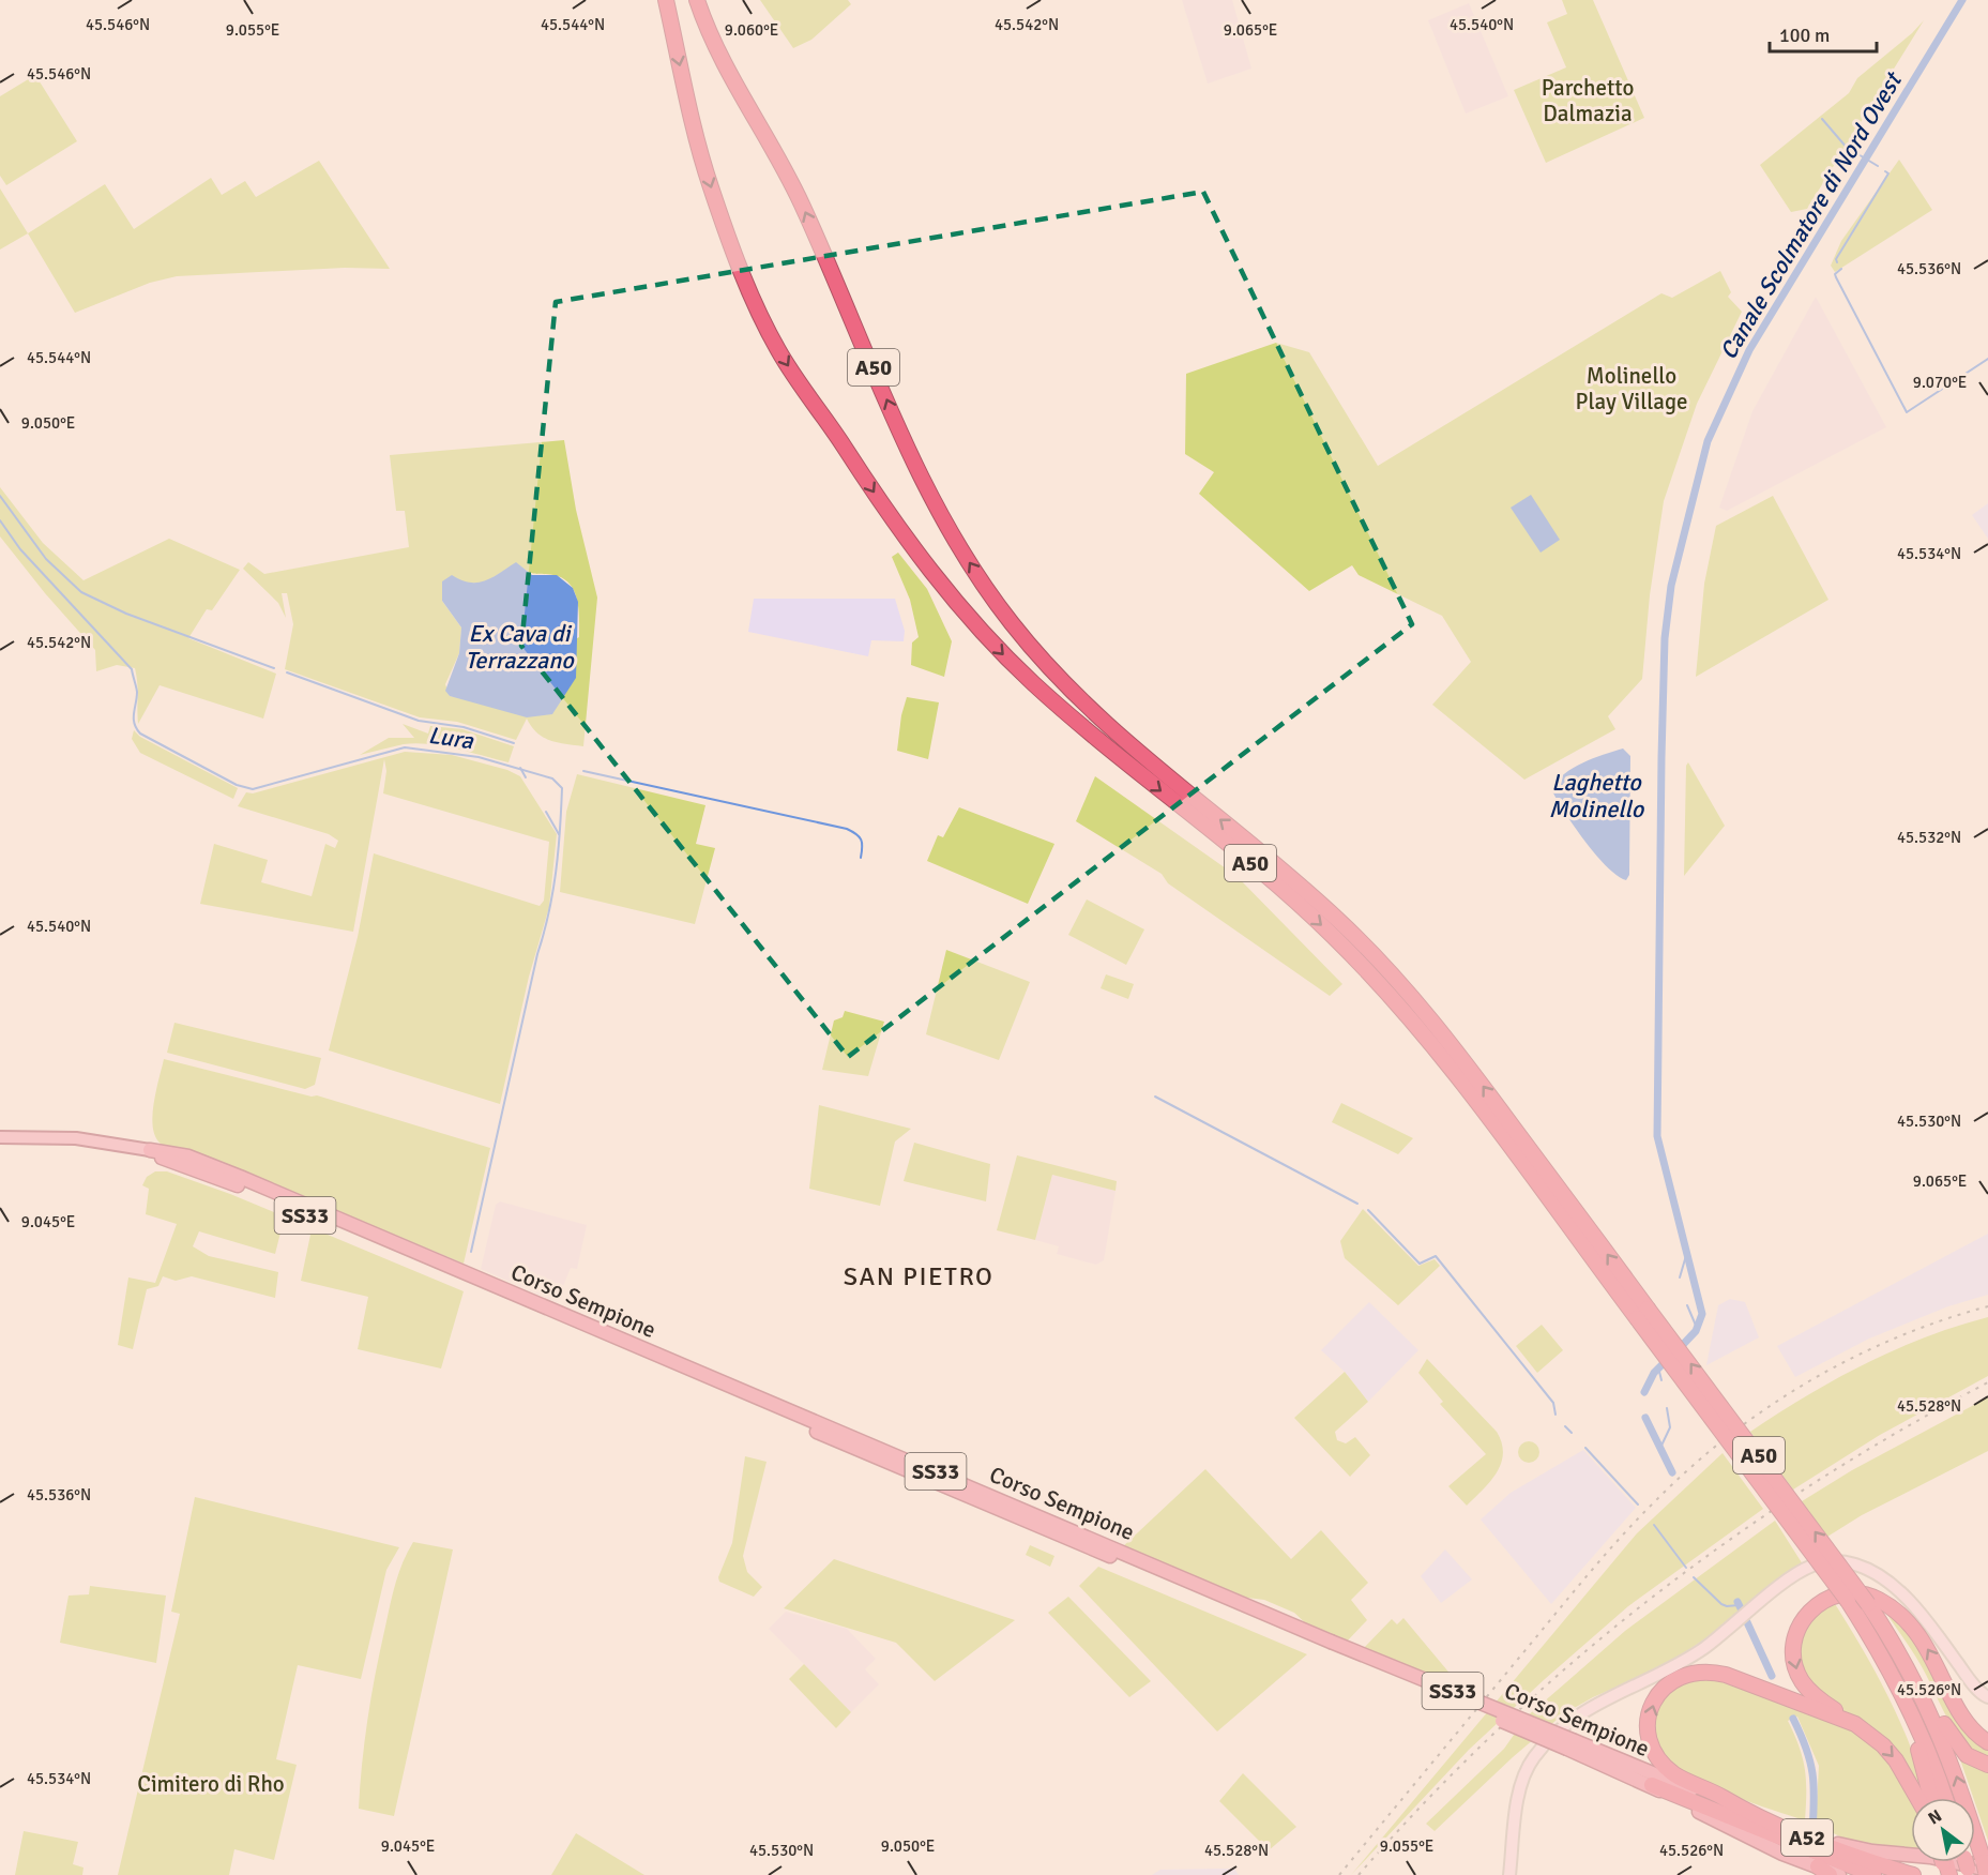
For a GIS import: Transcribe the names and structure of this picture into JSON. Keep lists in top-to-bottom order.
{
  "streets": {
    "highway": [
      "A50",
      "SS33",
      "Corso Sempione",
      "A52"
    ]
  },
  "crossings": [
    ["A50", "SS33"],
    ["SS33", "Corso Sempione"],
    ["SS33", "A52"],
    ["Corso Sempione", "A52"]
  ],
  "districts": ["SAN PIETRO"],
  "water": [
    "Canale Scolmatore di Nord Ovest",
    "Ex Cava di Terrazzano",
    "Lura",
    "Laghetto Molinello"
  ],
  "parks": ["Parchetto Dalmazia", "Molinello Play Village", "Cimitero di Rho"],
  "scale_bar": "100 m",
  "north": "top left",
  "coordinates": [
    "45.546°N",
    "45.542°N",
    "45.540°N",
    "45.544°N",
    "9.055°E",
    "9.060°E",
    "9.065°E",
    "45.536°N",
    "9.070°E",
    "9.050°E",
    "45.534°N",
    "45.532°N",
    "45.530°N",
    "9.045°E",
    "45.528°N",
    "45.526°N"
  ]
}
